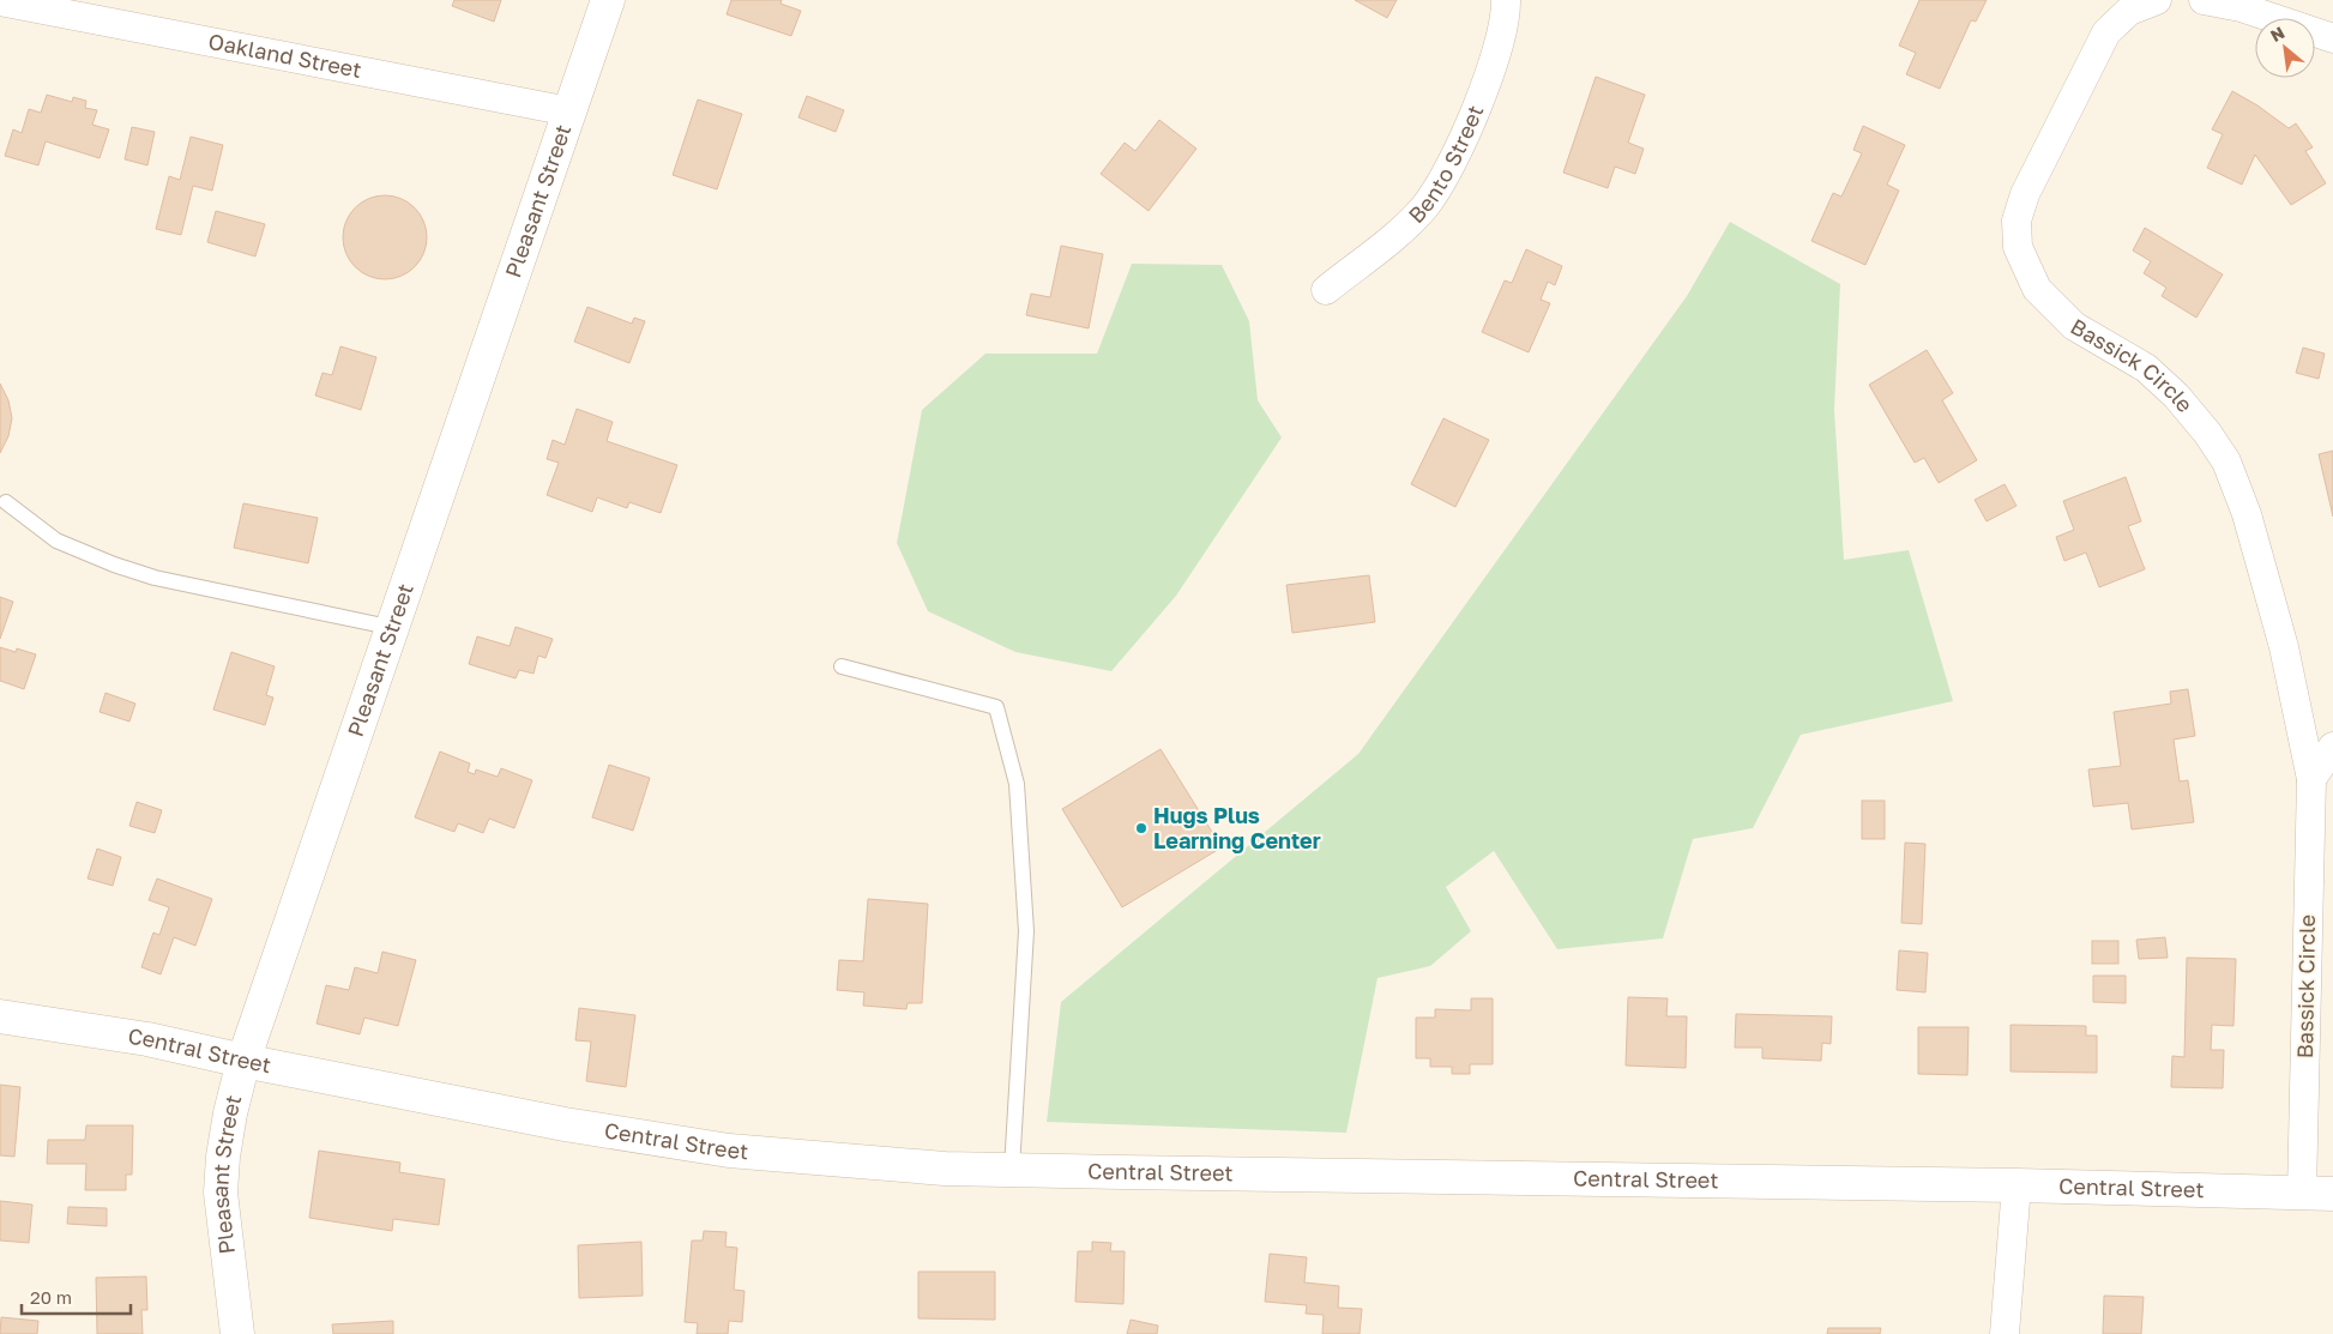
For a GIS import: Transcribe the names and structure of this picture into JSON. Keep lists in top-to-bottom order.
{
  "streets": {
    "main road": ["Pleasant Street", "Central Street"],
    "street": ["Oakland Street", "Bento Street", "Bassick Circle"]
  },
  "crossings": [
    ["Oakland Street", "Pleasant Street"],
    ["Pleasant Street", "Central Street"],
    ["Bassick Circle", "Central Street"]
  ],
  "places": ["Hugs Plus Learning Center"],
  "scale_bar": "20 m",
  "north": "top left"
}
